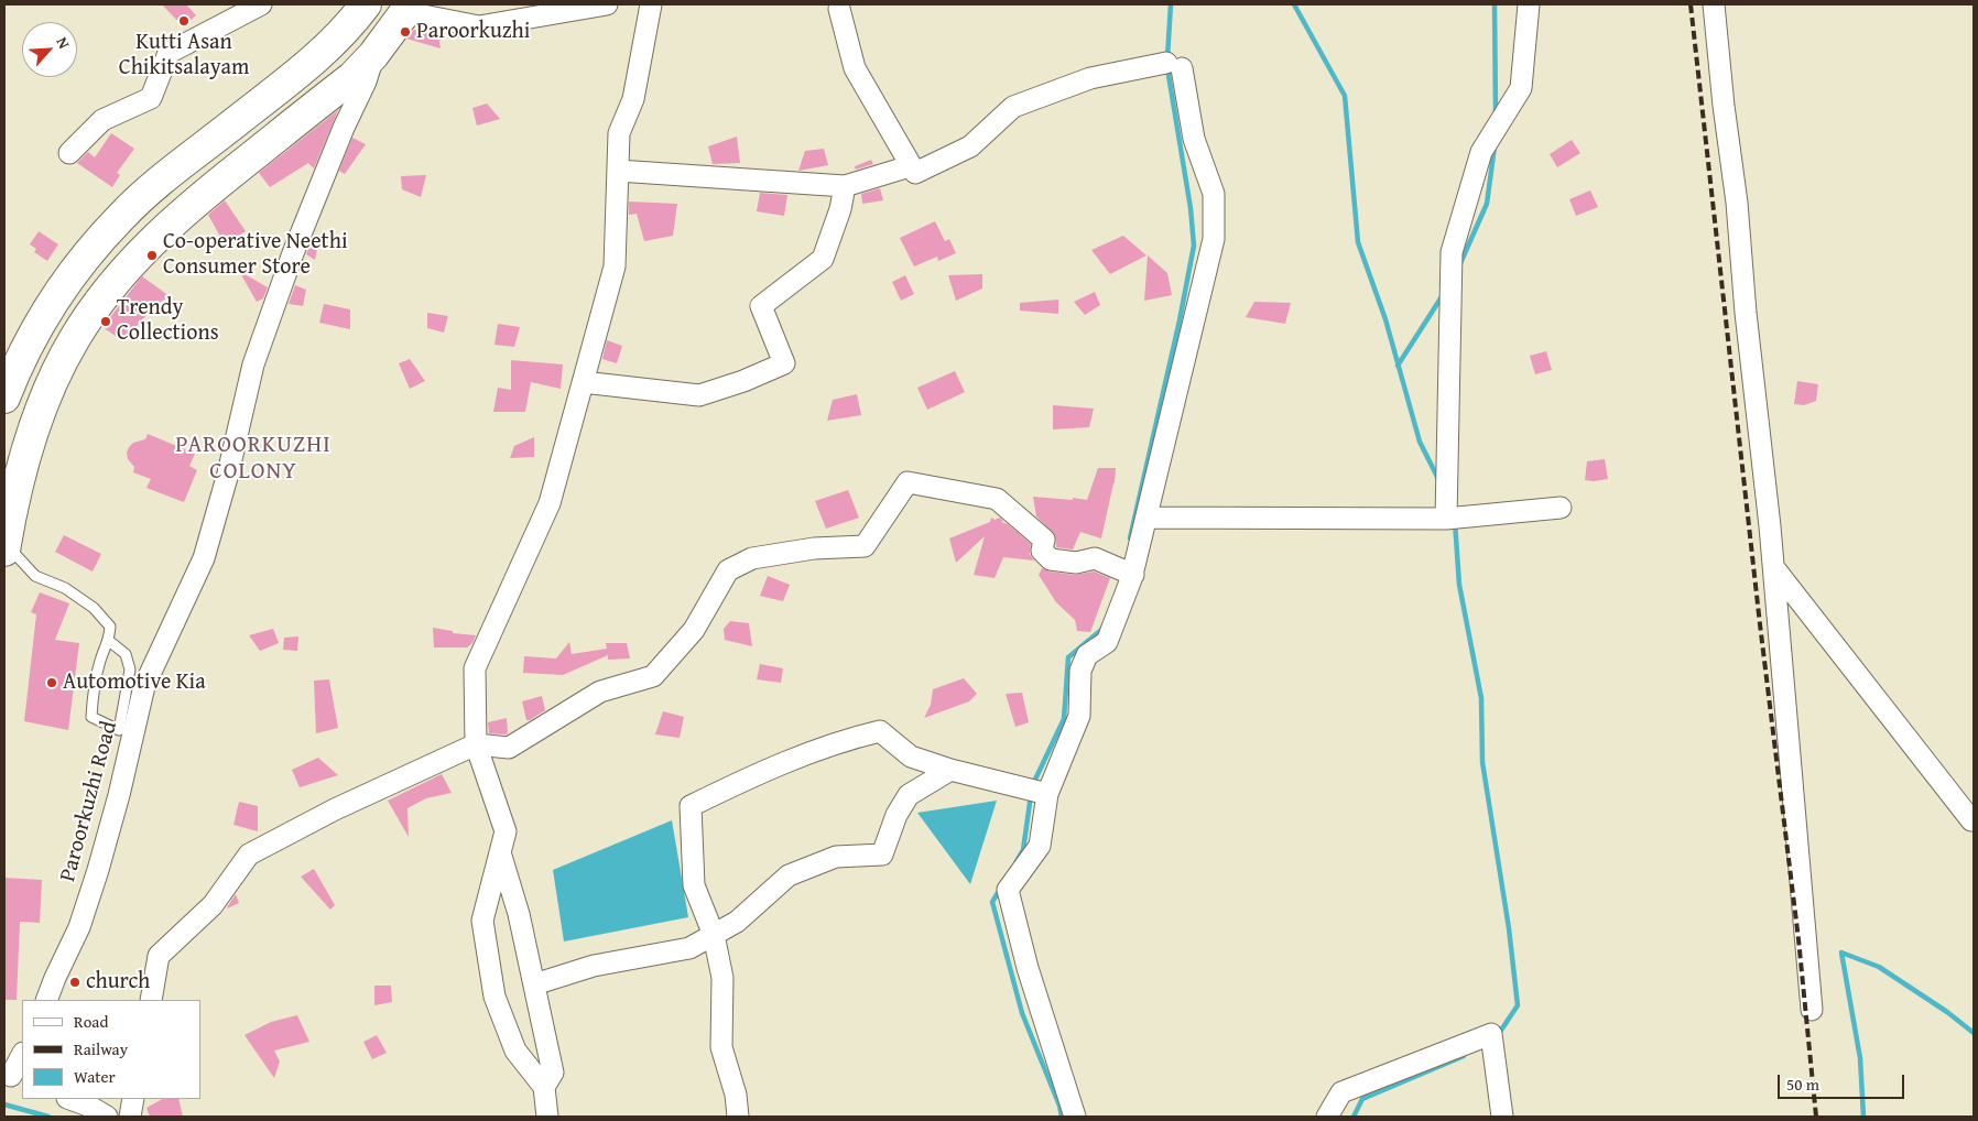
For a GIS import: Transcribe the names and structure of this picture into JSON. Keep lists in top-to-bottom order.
{
  "streets": {
    "street": ["Paroorkuzhi Road"]
  },
  "districts": ["PAROORKUZHI COLONY"],
  "places": [
    "Kutti Asan Chikitsalayam",
    "Paroorkuzhi",
    "Co-operative Neethi Consumer Store",
    "Trendy Collections",
    "Automotive Kia",
    "church"
  ],
  "legend": ["Road", "Railway", "Water"],
  "scale_bar": "50 m",
  "north": "top right"
}
